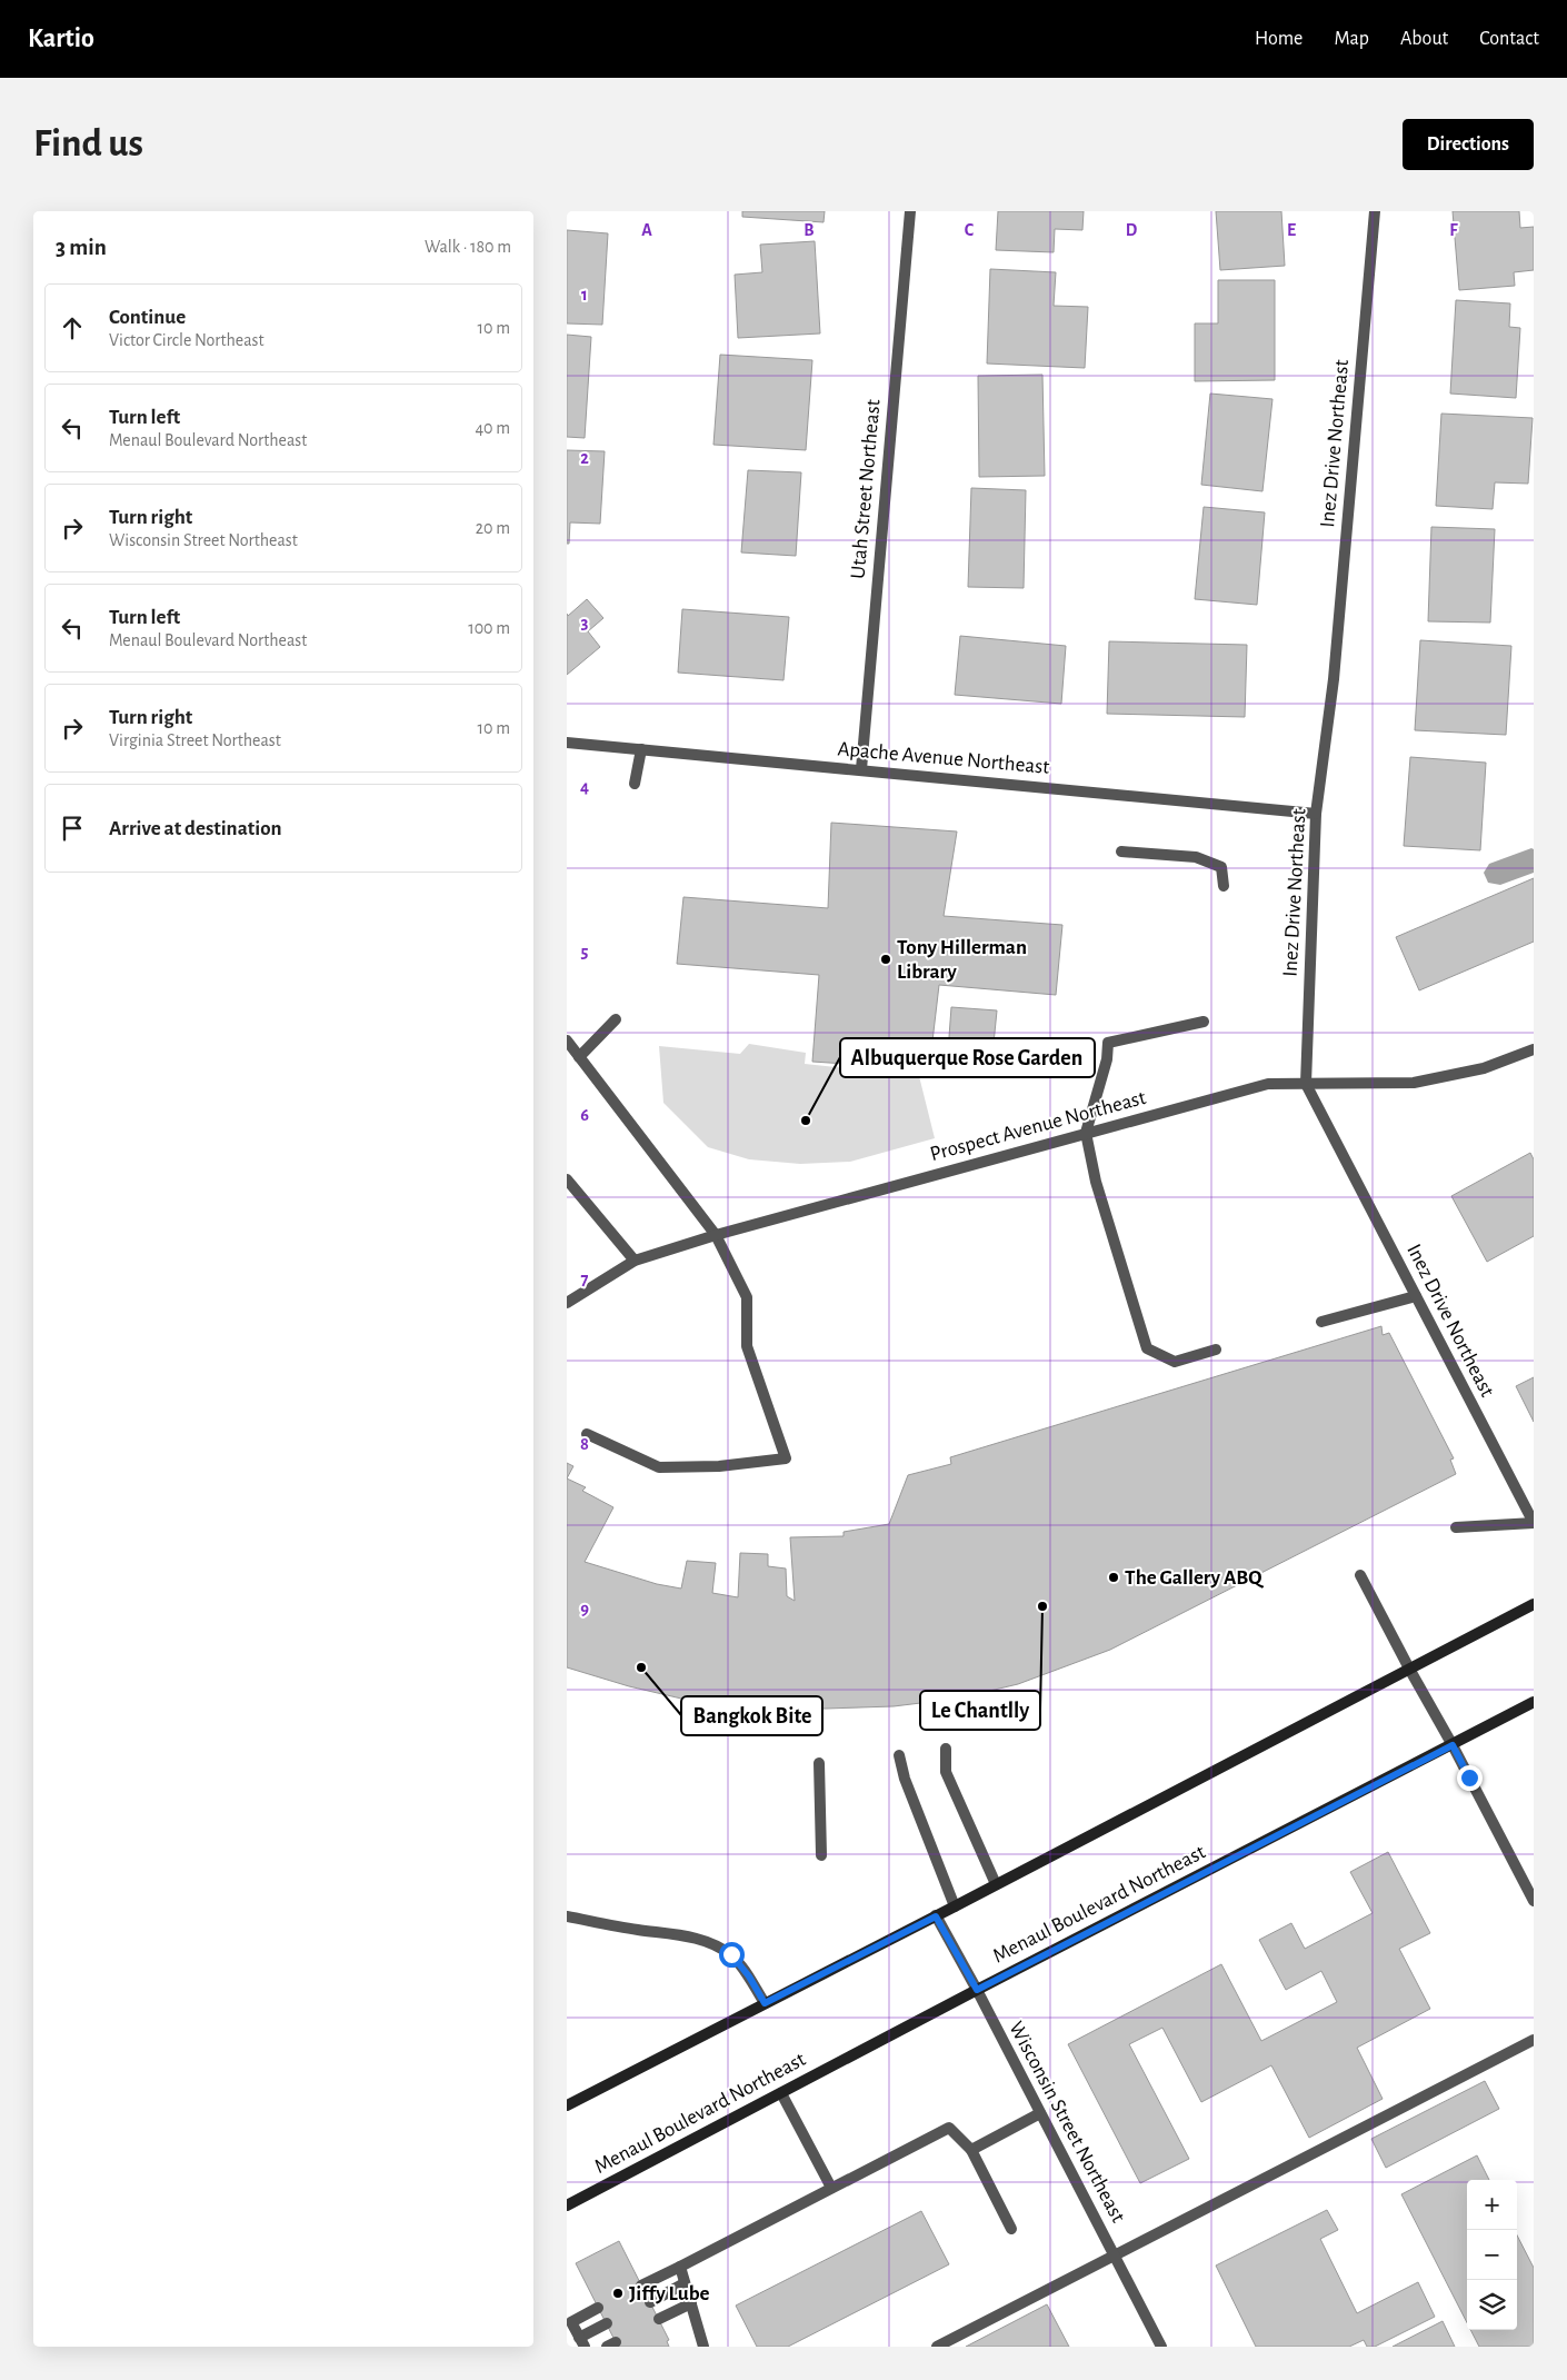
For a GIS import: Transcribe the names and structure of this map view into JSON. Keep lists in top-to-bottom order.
{
  "streets": {
    "main road": ["Menaul Boulevard Northeast"],
    "street": [
      "Inez Drive Northeast",
      "Utah Street Northeast",
      "Apache Avenue Northeast",
      "Prospect Avenue Northeast",
      "Wisconsin Street Northeast"
    ]
  },
  "crossings": [
    ["Inez Drive Northeast", "Apache Avenue Northeast"],
    ["Inez Drive Northeast", "Prospect Avenue Northeast"],
    ["Utah Street Northeast", "Apache Avenue Northeast"],
    ["Menaul Boulevard Northeast", "Wisconsin Street Northeast"]
  ],
  "places": [
    "Tony Hillerman Library",
    "Albuquerque Rose Garden",
    "The Gallery ABQ",
    "Le Chantlly",
    "Bangkok Bite",
    "Jiffy Lube"
  ],
  "page": {
    "header": "Kartio",
    "nav": [
      "Home",
      "Map",
      "About",
      "Contact"
    ],
    "buttons": "Directions",
    "title": "Find us",
    "heading": ["3 min", "Walk · 180 m"],
    "list": [
      ["Continue", "Victor Circle Northeast", "10 m"],
      ["Turn left", "Menaul Boulevard Northeast", "40 m"],
      ["Turn right", "Wisconsin Street Northeast", "20 m"],
      ["Turn left", "Menaul Boulevard Northeast", "100 m"],
      ["Turn right", "Virginia Street Northeast", "10 m"],
      "Arrive at destination"
    ],
    "map_buttons": ["+", "−"]
  },
  "grid": {
    "columns": [
      "A",
      "B",
      "C",
      "D",
      "E",
      "F"
    ],
    "rows": [
      "1",
      "2",
      "3",
      "4",
      "5",
      "6",
      "7",
      "8",
      "9"
    ]
  }
}
